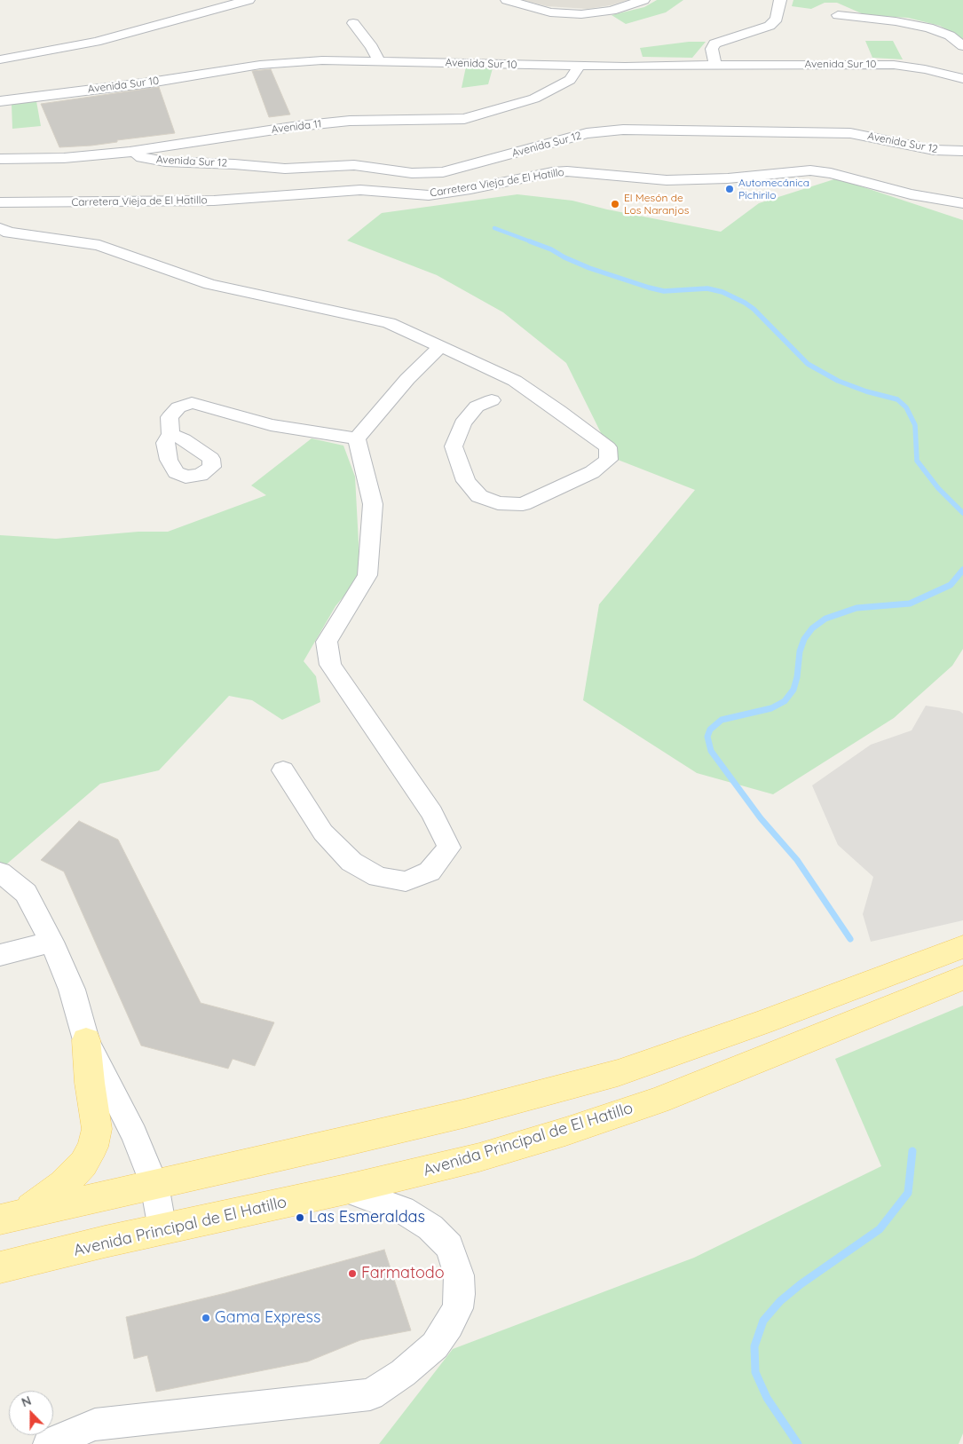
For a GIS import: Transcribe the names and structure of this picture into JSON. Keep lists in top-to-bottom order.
{
  "streets": {
    "main road": ["Avenida Principal de El Hatillo"],
    "street": [
      "Avenida Sur 10",
      "Avenida 11",
      "Avenida Sur 12",
      "Carretera Vieja de El Hatillo"
    ]
  },
  "crossings": [
    ["Avenida Sur 10", "Avenida 11"],
    ["Avenida 11", "Avenida Sur 12"]
  ],
  "places": [
    "Automecánica Pichirilo",
    "El Mesón de Los Naranjos",
    "Las Esmeraldas",
    "Farmatodo",
    "Gama Express"
  ],
  "north": "top"
}
